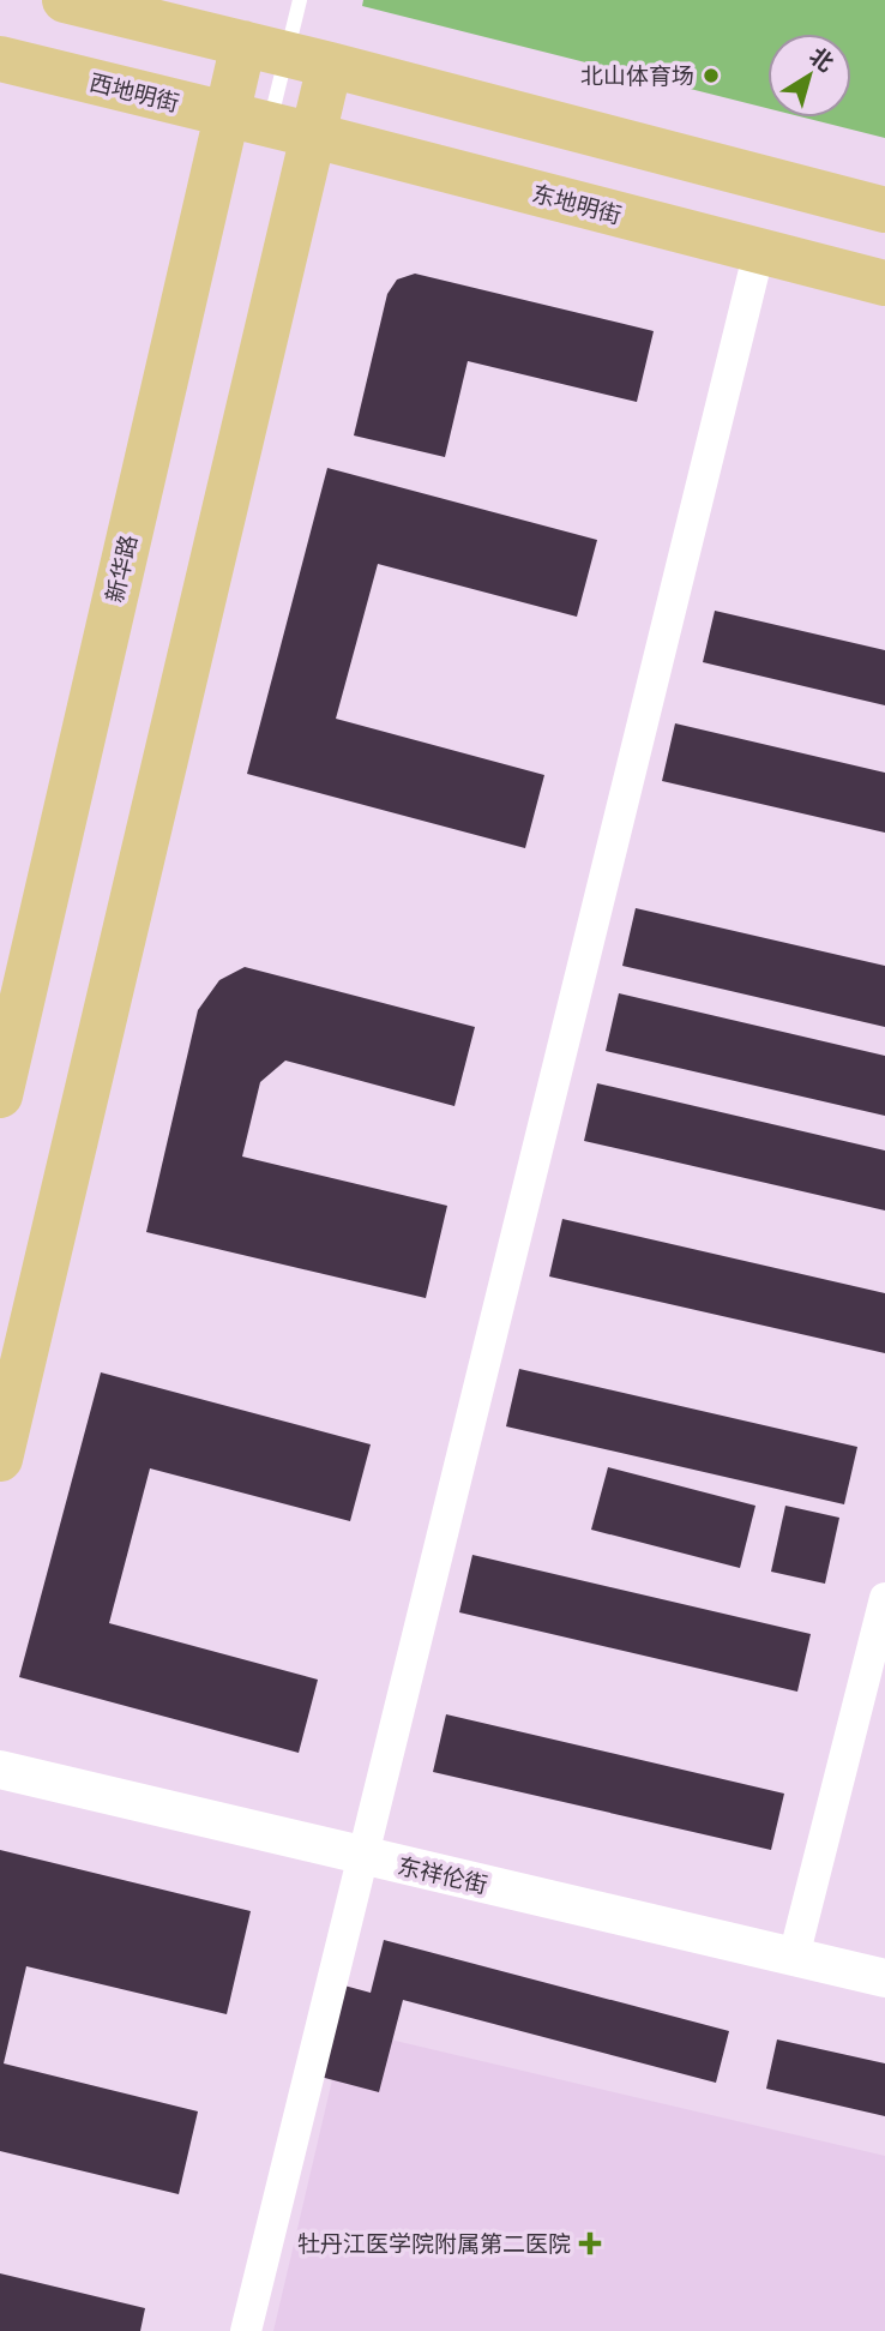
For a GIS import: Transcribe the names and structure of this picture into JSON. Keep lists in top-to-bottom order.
{
  "streets": {
    "main road": ["西地明街", "东地明街", "新华路"],
    "street": ["东祥伦街"]
  },
  "crossings": [
    ["西地明街", "东地明街"],
    ["西地明街", "新华路"]
  ],
  "places": {
    "other": ["北山体育场"],
    "health": ["牡丹江医学院附属第二医院"]
  },
  "north": "top right"
}
